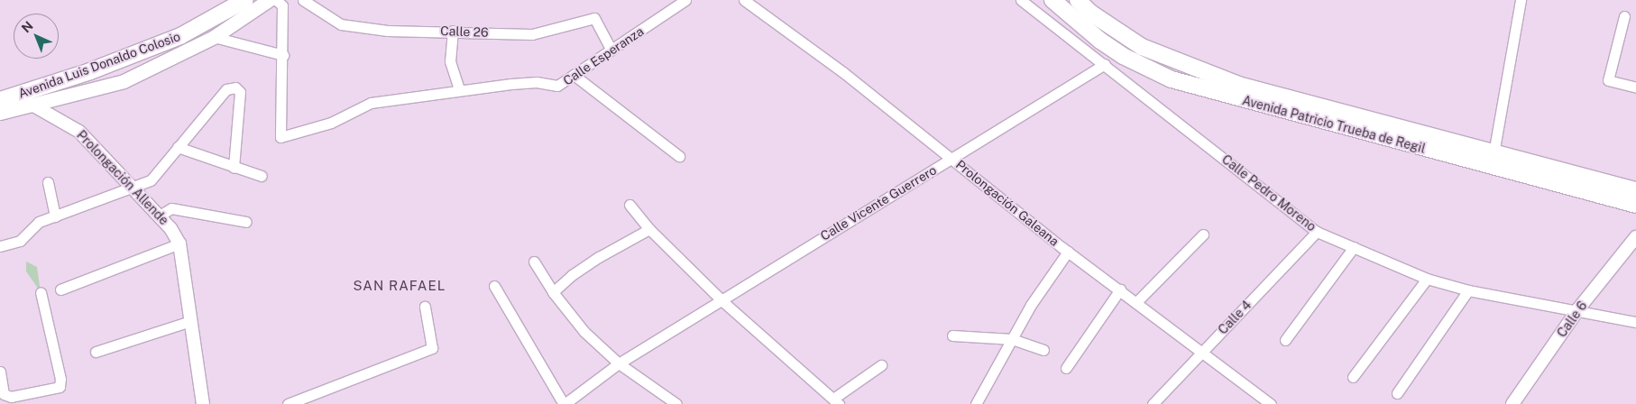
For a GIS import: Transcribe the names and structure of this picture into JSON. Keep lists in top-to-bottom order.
{
  "streets": {
    "main road": ["Avenida Luis Donaldo Colosio", "Avenida Patricio Trueba de Regil"],
    "street": [
      "Calle 26",
      "Calle Esperanza",
      "Prolongación Allende",
      "Calle Pedro Moreno",
      "Calle Vicente Guerrero",
      "Prolongación Galeana",
      "Calle 4",
      "Calle 6"
    ]
  },
  "crossings": [
    ["Calle 26", "Calle Esperanza"],
    ["Avenida Luis Donaldo Colosio", "Prolongación Allende"],
    ["Calle Pedro Moreno", "Calle Vicente Guerrero"],
    ["Calle Pedro Moreno", "Calle 4"],
    ["Calle Pedro Moreno", "Calle 6"],
    ["Calle Vicente Guerrero", "Prolongación Galeana"],
    ["Prolongación Galeana", "Calle 4"]
  ],
  "districts": ["SAN RAFAEL"],
  "north": "top left"
}
